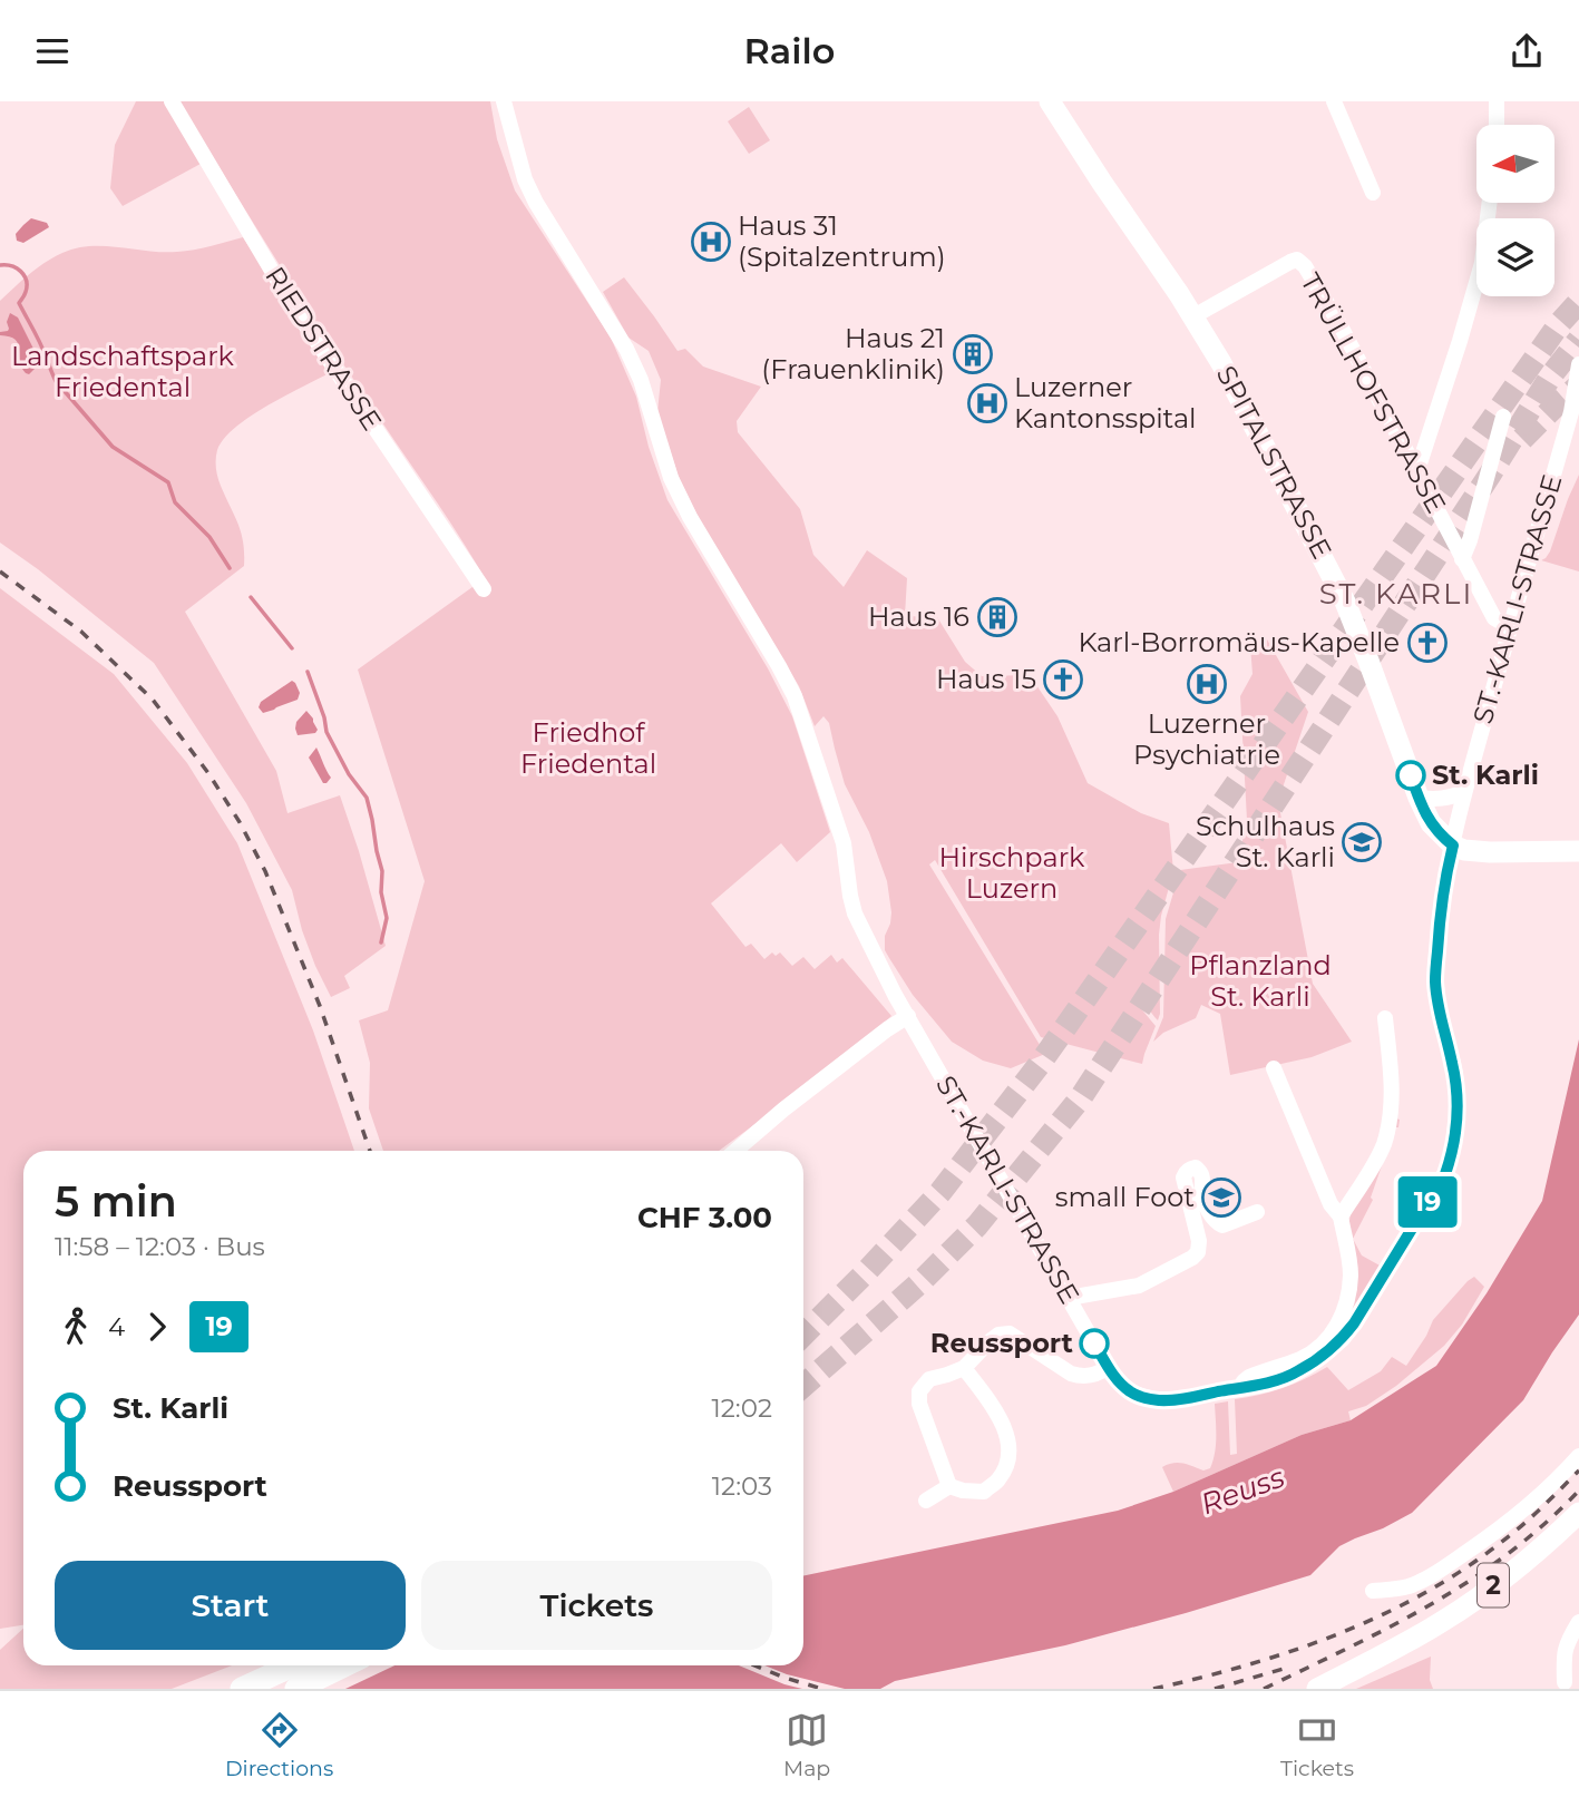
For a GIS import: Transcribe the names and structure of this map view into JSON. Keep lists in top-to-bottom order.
{
  "streets": {
    "main road": ["SPITALSTRASSE", "2"],
    "street": ["RIEDSTRASSE", "TRÜLLHOFSTRASSE", "ST.-KARLI-STRASSE"]
  },
  "crossings": [
    ["TRÜLLHOFSTRASSE", "SPITALSTRASSE"],
    ["TRÜLLHOFSTRASSE", "ST.-KARLI-STRASSE"],
    ["SPITALSTRASSE", "ST.-KARLI-STRASSE"]
  ],
  "districts": ["ST. KARLI"],
  "water": ["Reuss"],
  "parks": [
    "Landschaftspark Friedental",
    "Friedhof Friedental",
    "Hirschpark Luzern",
    "Pflanzland St. Karli"
  ],
  "places": {
    "hospital": ["Haus 31 (Spitalzentrum)", "Luzerner Kantonsspital", "Luzerner Psychiatrie"],
    "building": ["Haus 21 (Frauenklinik)", "Haus 16"],
    "church": ["Karl-Borromäus-Kapelle", "Haus 15"],
    "other": ["St. Karli", "Reussport"],
    "school or university": ["Schulhaus St. Karli", "small Foot"]
  },
  "lines": ["bus line 19"],
  "north": "left",
  "page": {
    "header": "Railo",
    "on_map": "19",
    "heading": ["5 min", "11:58 – 12:03 · Bus", "CHF 3.00"],
    "legs": ["4", "19"],
    "list": [
      {
        "name": "St. Karli",
        "value": "12:02"
      },
      {
        "name": "Reussport",
        "value": "12:03"
      }
    ],
    "buttons": ["Start", "Tickets"],
    "tabs": ["Directions", "Map", "Tickets"]
  }
}
